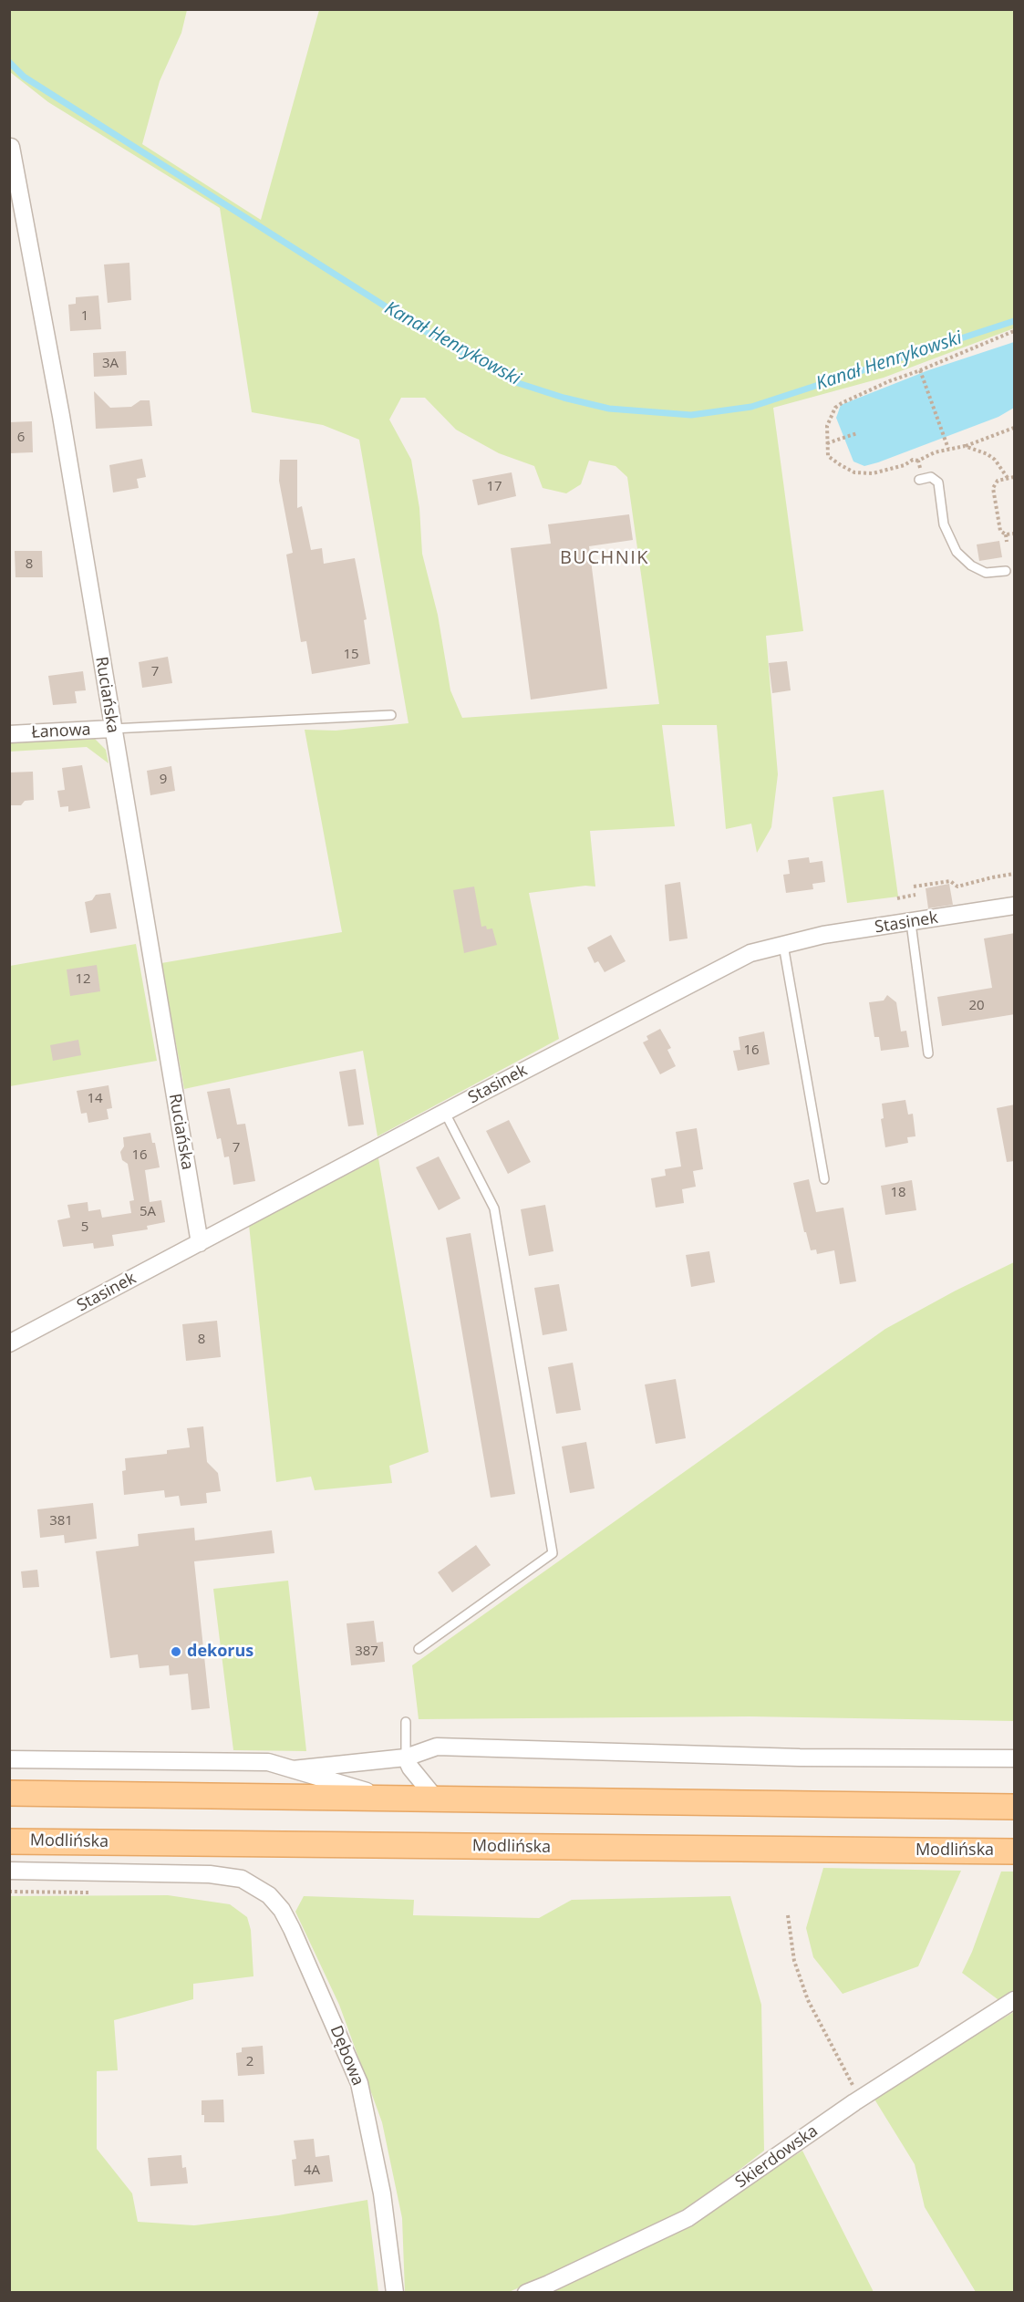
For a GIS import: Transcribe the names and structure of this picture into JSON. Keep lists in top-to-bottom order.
{
  "streets": {
    "main road": ["Modlińska"],
    "street": [
      "Ruciańska",
      "Łanowa",
      "Stasinek",
      "Dębowa",
      "Skierdowska"
    ]
  },
  "crossings": [
    ["Ruciańska", "Łanowa"],
    ["Ruciańska", "Stasinek"],
    ["Modlińska", "Dębowa"]
  ],
  "districts": ["BUCHNIK"],
  "water": ["Kanał Henrykowski"],
  "places": ["dekorus"],
  "house_numbers": [
    "1",
    "3A",
    "6",
    "17",
    "8",
    "15",
    "7",
    "9",
    "12",
    "20",
    "16",
    "14",
    "7",
    "16",
    "18",
    "5A",
    "5",
    "8",
    "381",
    "387",
    "2",
    "4A"
  ]
}
